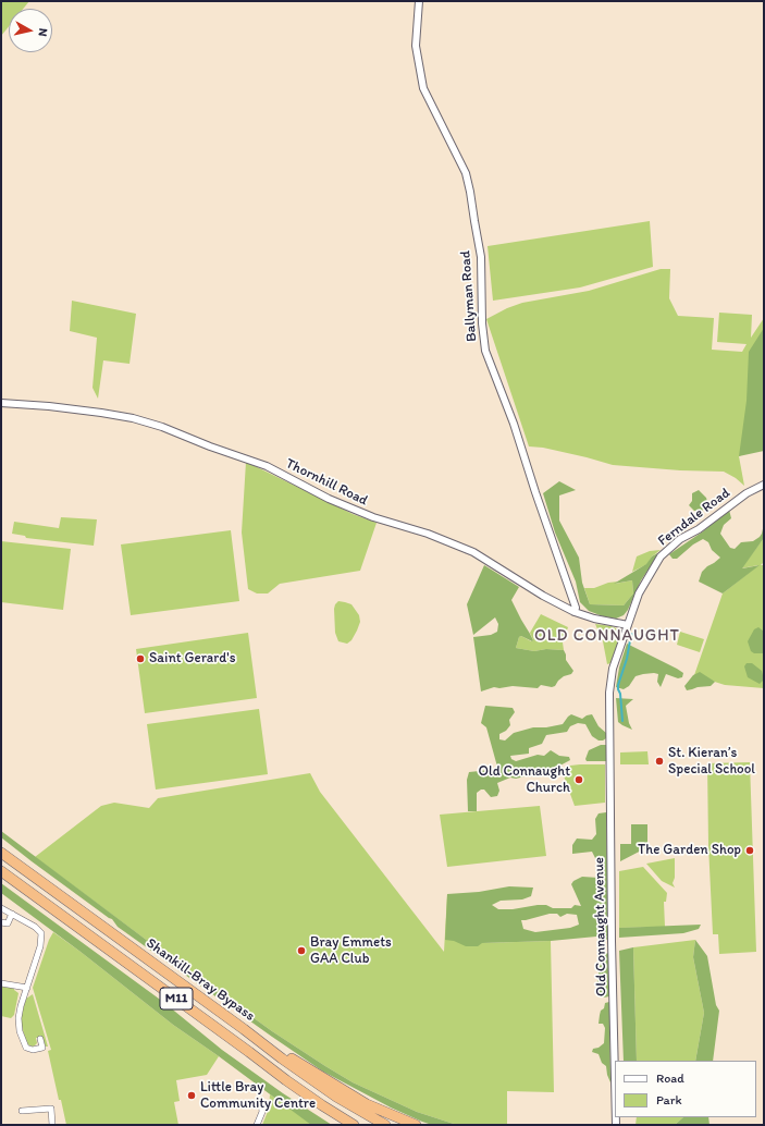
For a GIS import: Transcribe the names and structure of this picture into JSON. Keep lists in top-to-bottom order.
{
  "streets": {
    "highway": ["Shankill-Bray Bypass", "M11"],
    "street": [
      "Ballyman Road",
      "Thornhill Road",
      "Ferndale Road",
      "Old Connaught Avenue"
    ]
  },
  "crossings": [
    ["Ballyman Road", "Thornhill Road"],
    ["Thornhill Road", "Ferndale Road"],
    ["Ferndale Road", "Old Connaught Avenue"]
  ],
  "districts": ["OLD CONNAUGHT"],
  "places": [
    "Saint Gerard's",
    "St. Kieran’s Special School",
    "Old Connaught Church",
    "The Garden Shop",
    "Bray Emmets GAA Club",
    "Little Bray Community Centre"
  ],
  "legend": ["Road", "Park"],
  "north": "right"
}
